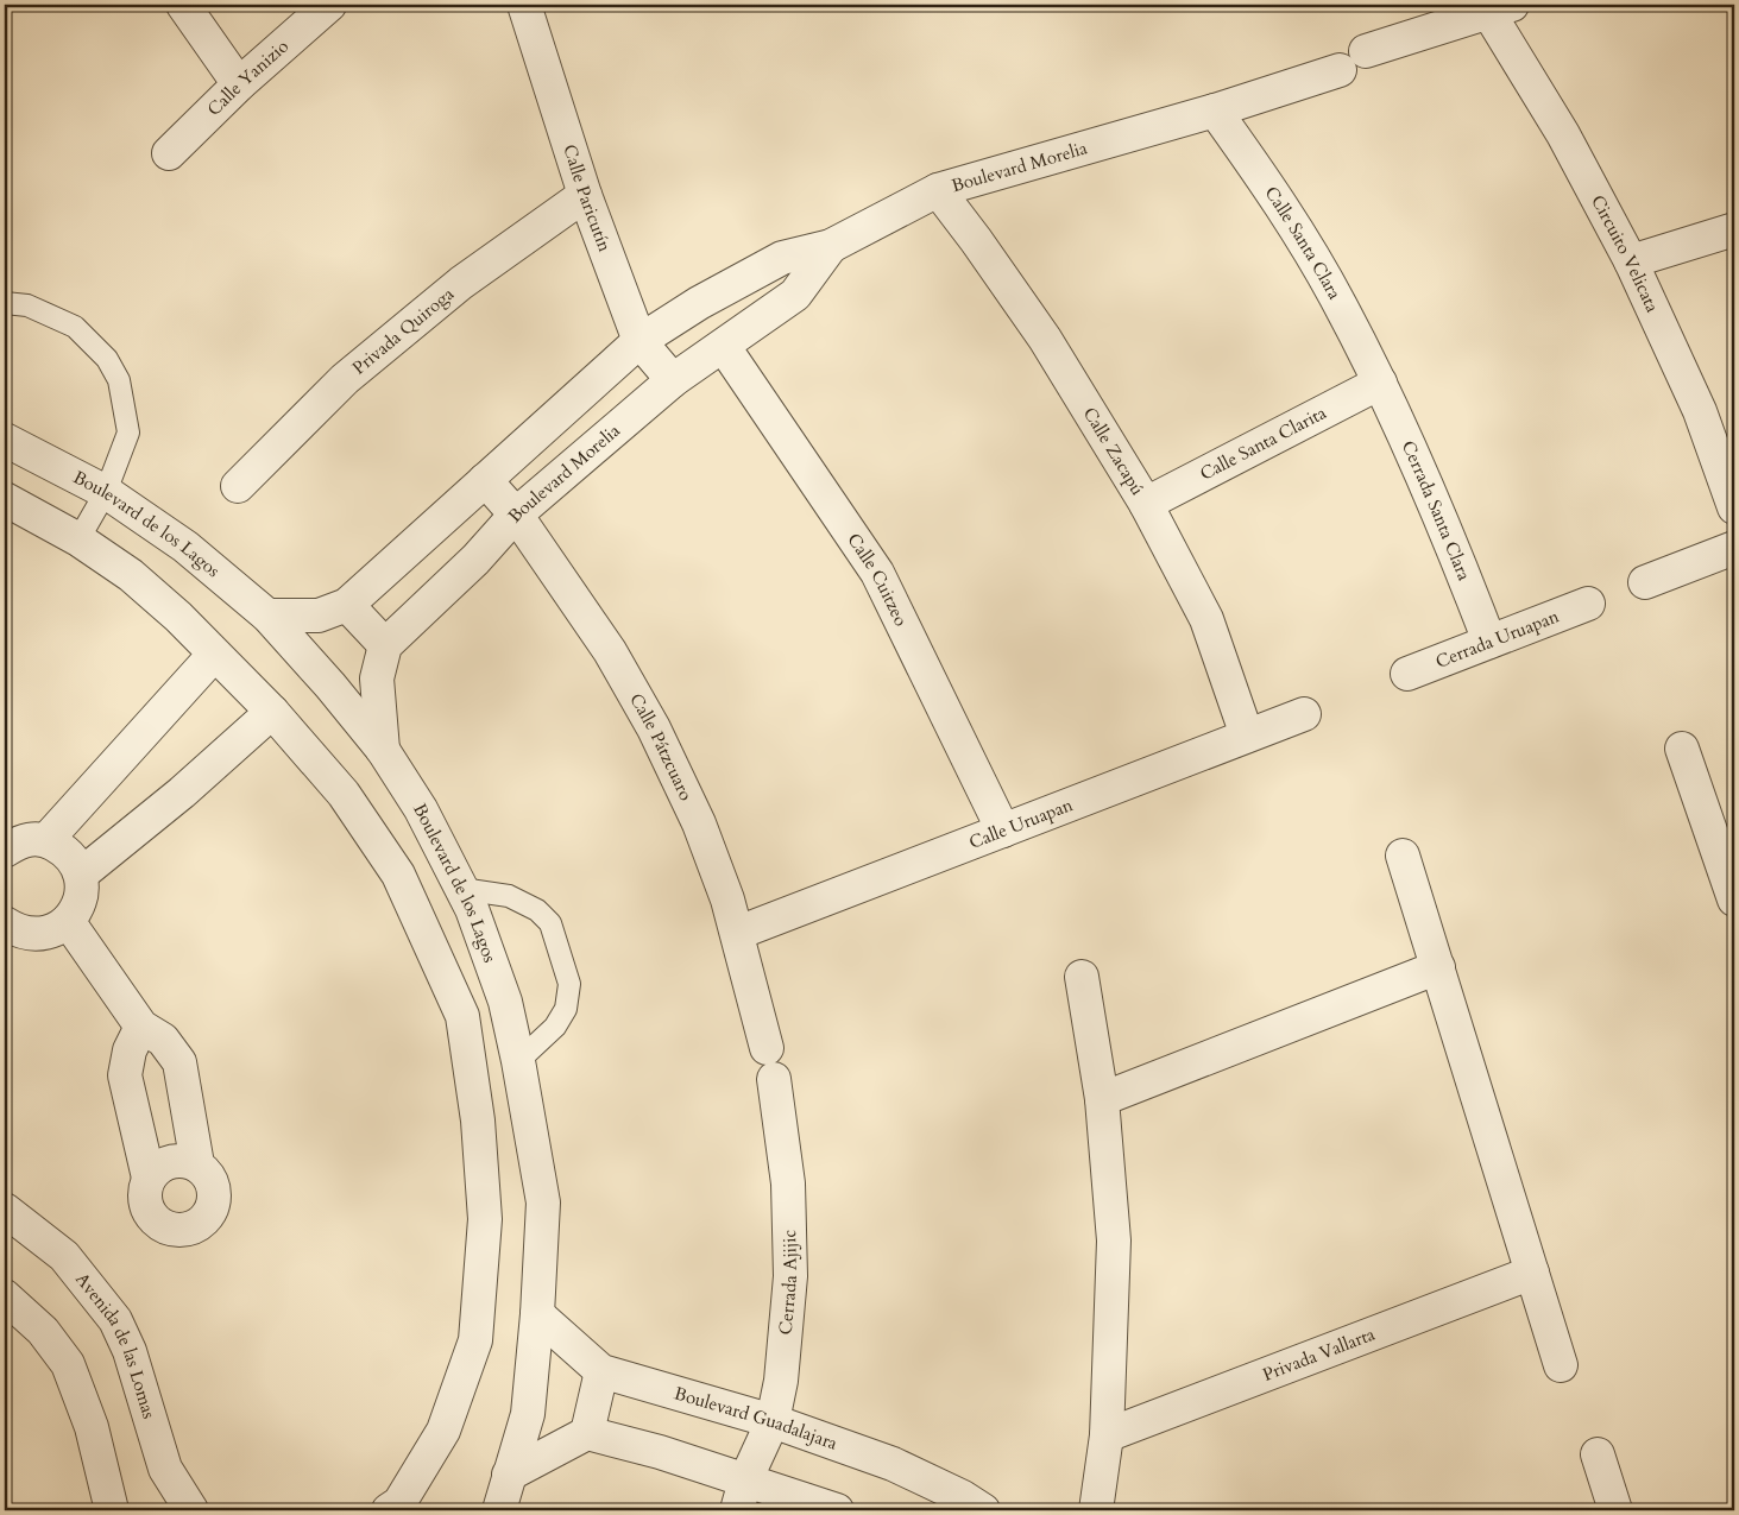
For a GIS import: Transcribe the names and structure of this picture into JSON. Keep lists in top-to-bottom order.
{
  "streets": {
    "street": [
      "Calle Yanizio",
      "Boulevard Morelia",
      "Calle Paricutín",
      "Calle Santa Clara",
      "Circuito Velicata",
      "Privada Quiroga",
      "Calle Santa Clarita",
      "Calle Zacapú",
      "Cerrada Santa Clara",
      "Boulevard de los Lagos",
      "Calle Cuitzeo",
      "Cerrada Uruapan",
      "Calle Pátzcuaro",
      "Calle Uruapan",
      "Cerrada Ajijic",
      "Avenida de las Lomas",
      "Privada Vallarta",
      "Boulevard Guadalajara"
    ]
  },
  "crossings": [
    ["Boulevard Morelia", "Calle Paricutín"],
    ["Boulevard Morelia", "Calle Santa Clara"],
    ["Boulevard Morelia", "Calle Zacapú"],
    ["Boulevard Morelia", "Boulevard de los Lagos"],
    ["Boulevard Morelia", "Calle Cuitzeo"],
    ["Boulevard Morelia", "Calle Pátzcuaro"],
    ["Calle Paricutín", "Privada Quiroga"],
    ["Calle Santa Clara", "Calle Santa Clarita"],
    ["Calle Santa Clara", "Cerrada Santa Clara"],
    ["Calle Santa Clarita", "Calle Zacapú"],
    ["Calle Santa Clarita", "Cerrada Santa Clara"],
    ["Calle Zacapú", "Calle Uruapan"],
    ["Cerrada Santa Clara", "Cerrada Uruapan"],
    ["Boulevard de los Lagos", "Boulevard Guadalajara"],
    ["Calle Cuitzeo", "Calle Uruapan"],
    ["Calle Pátzcuaro", "Calle Uruapan"],
    ["Calle Pátzcuaro", "Cerrada Ajijic"],
    ["Cerrada Ajijic", "Boulevard Guadalajara"]
  ]
}
